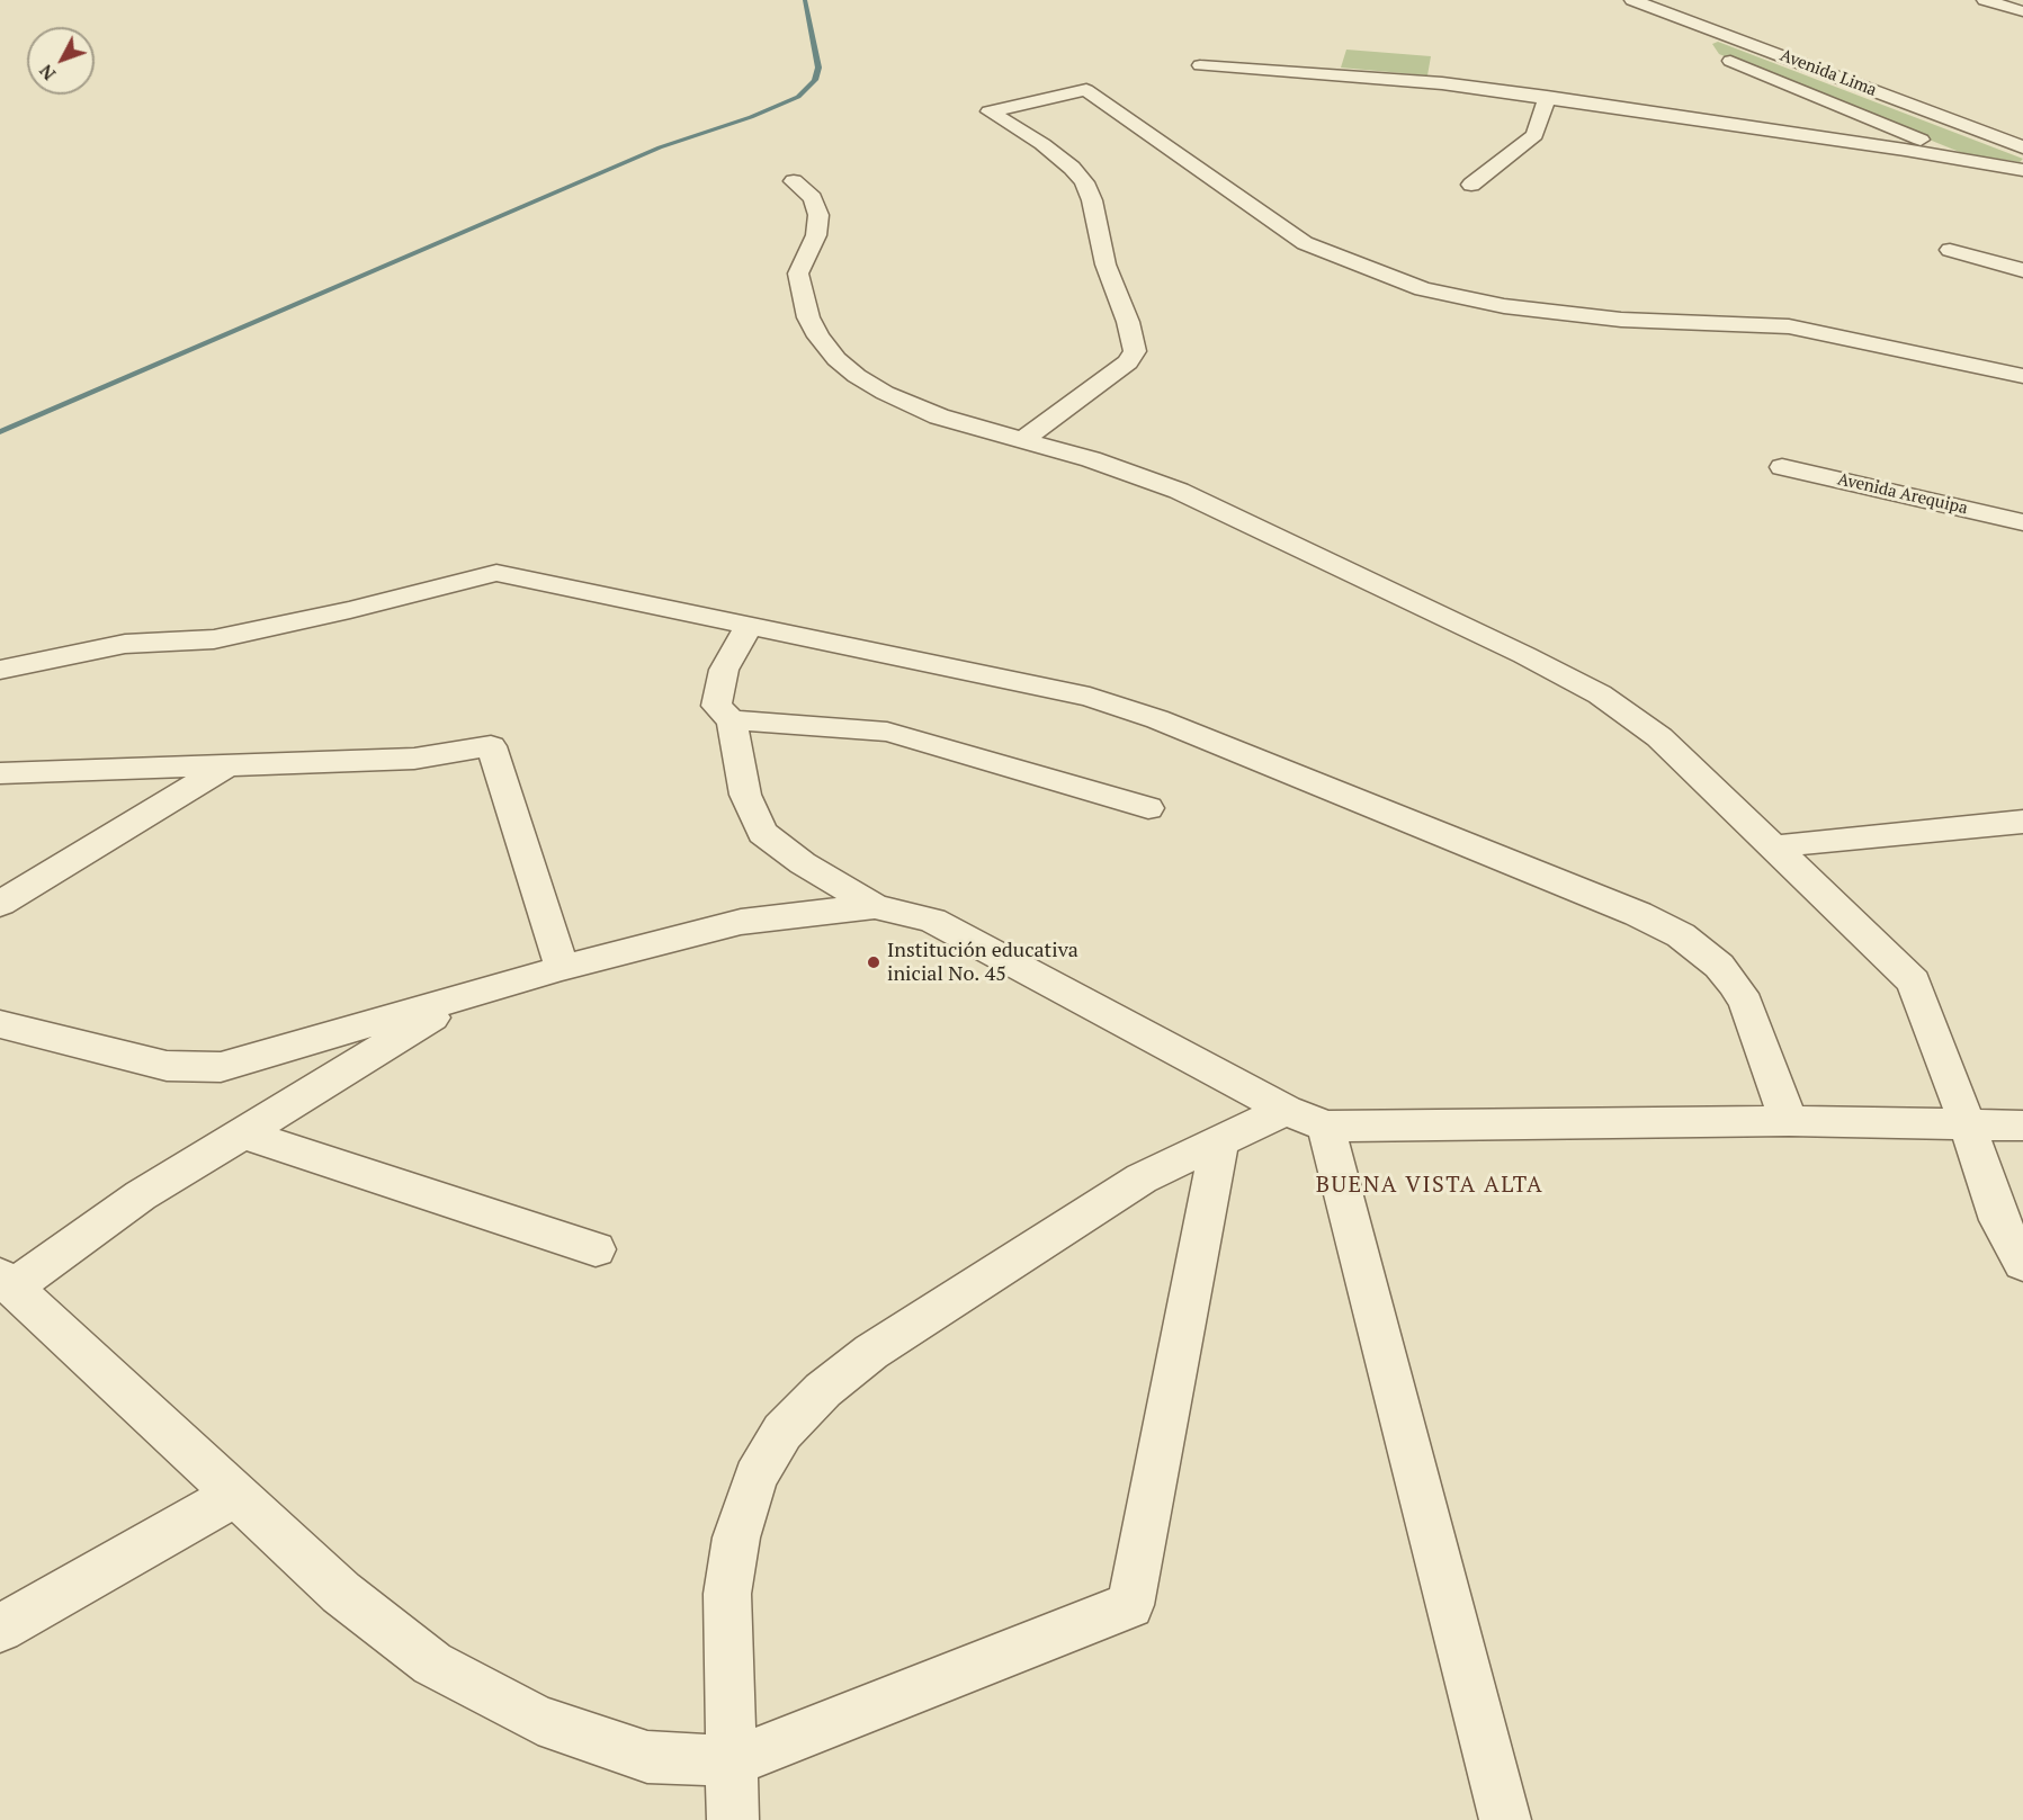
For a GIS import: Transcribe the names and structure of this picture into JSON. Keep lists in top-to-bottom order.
{
  "streets": {
    "street": ["Avenida Lima", "Avenida Arequipa"]
  },
  "districts": ["BUENA VISTA ALTA"],
  "places": ["Institución educativa inicial No. 45"],
  "north": "bottom left"
}
